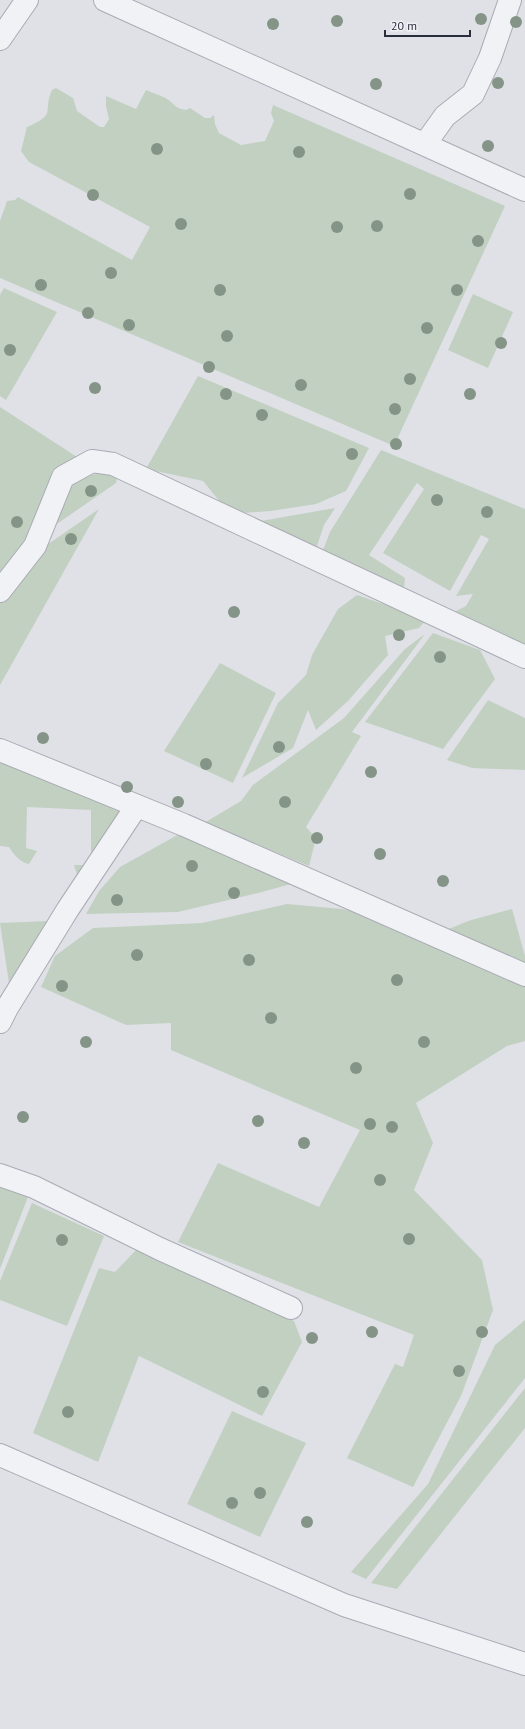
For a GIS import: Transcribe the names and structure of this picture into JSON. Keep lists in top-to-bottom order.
{
  "scale_bar": "20 m"
}
